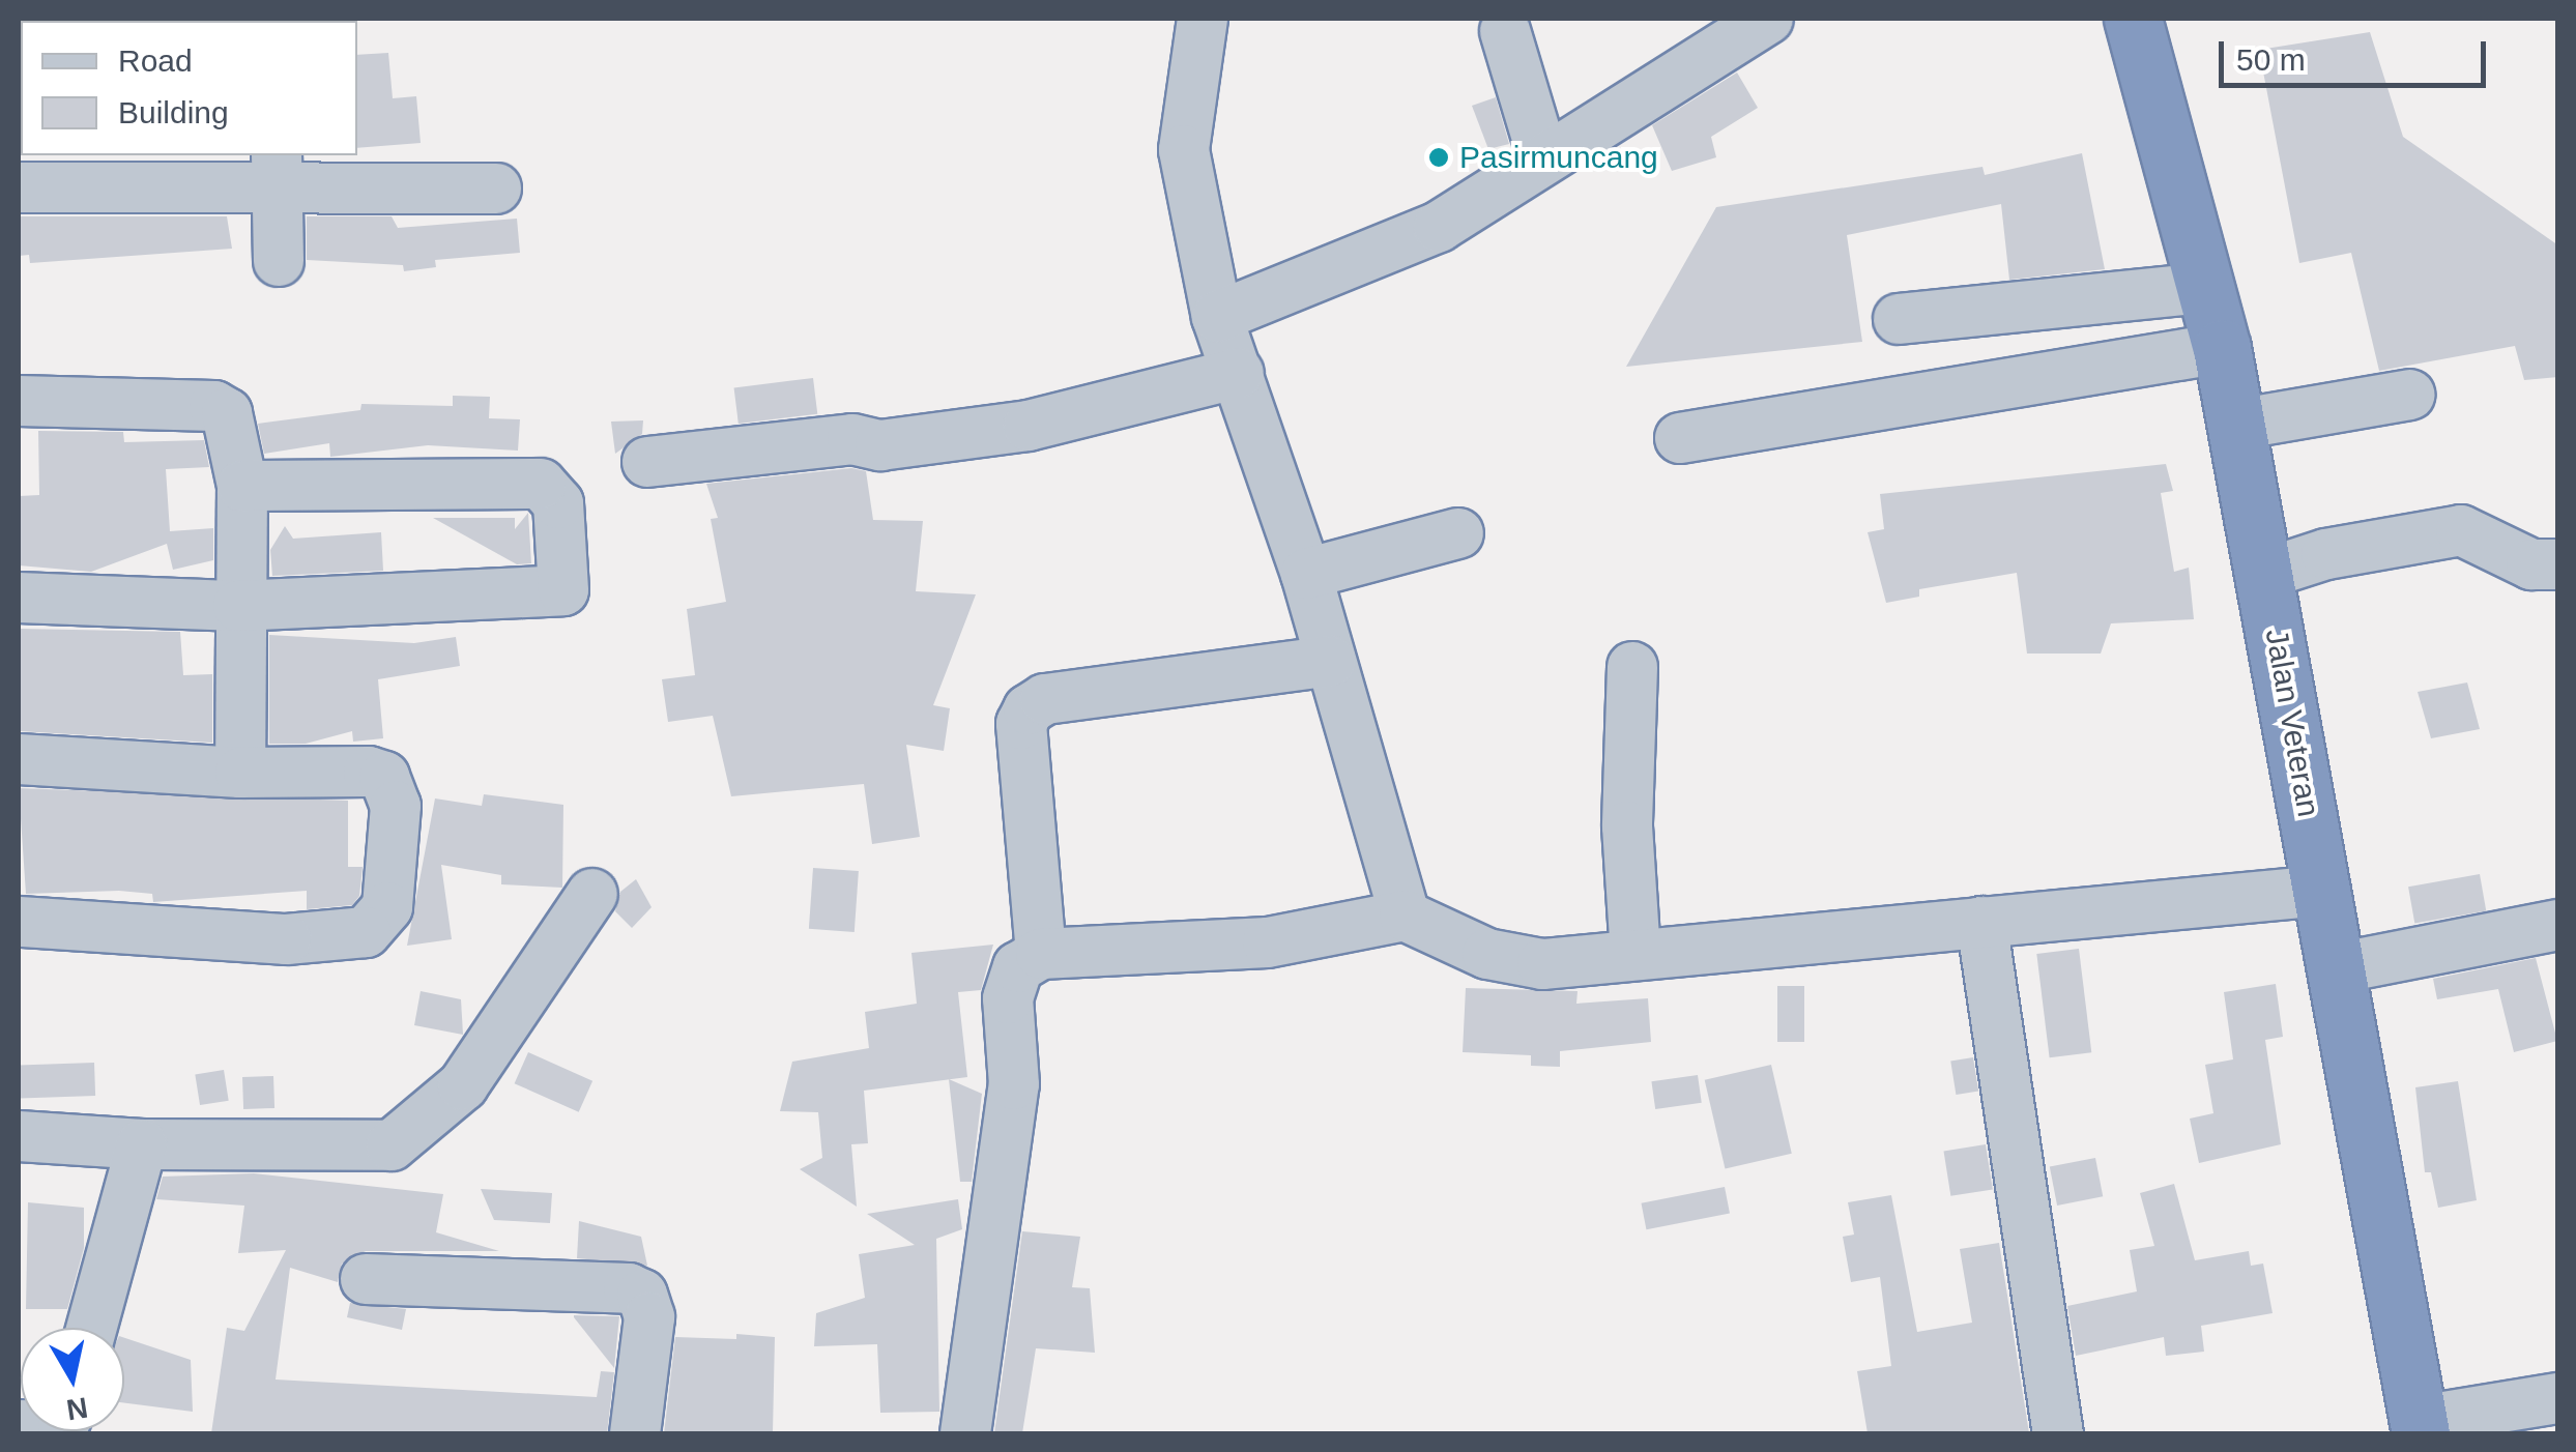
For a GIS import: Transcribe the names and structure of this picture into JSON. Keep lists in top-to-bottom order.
{
  "streets": {
    "highway": ["Jalan Veteran"]
  },
  "places": ["Pasirmuncang"],
  "legend": ["Road", "Building"],
  "scale_bar": "50 m",
  "north": "bottom"
}
